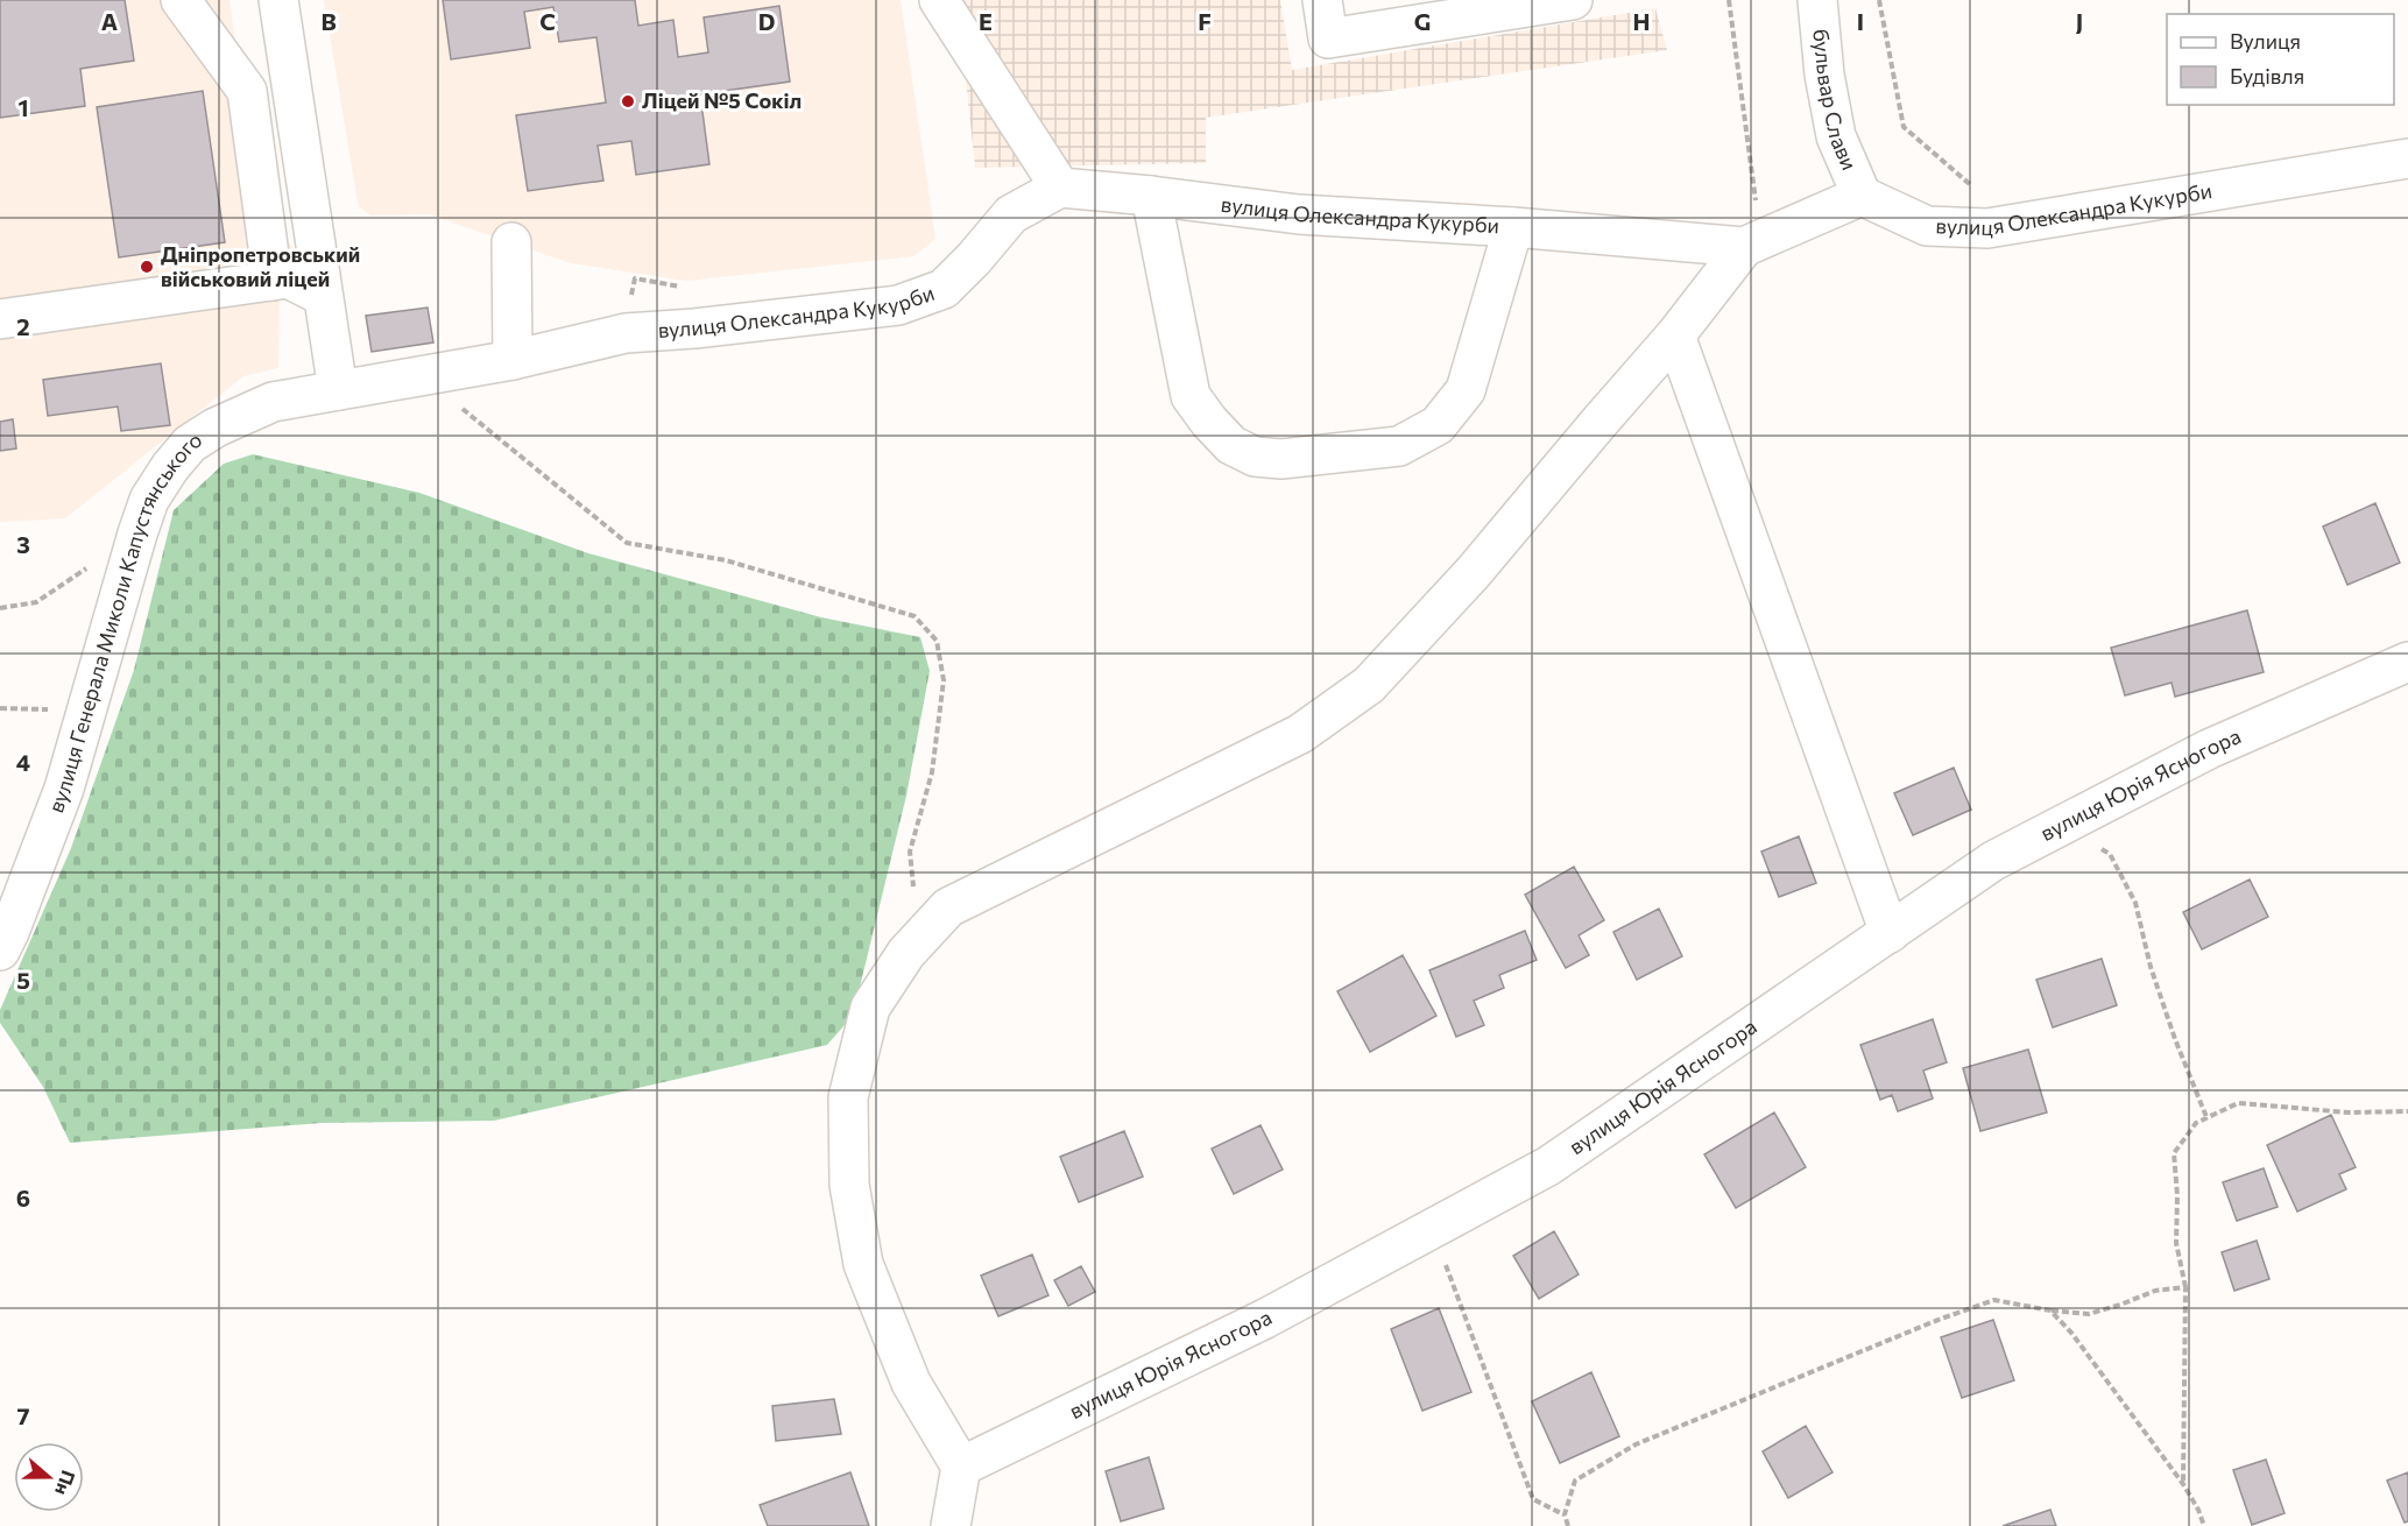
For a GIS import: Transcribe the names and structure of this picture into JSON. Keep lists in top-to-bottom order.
{
  "streets": {
    "street": [
      "бульвар Слави",
      "вулиця Олександра Кукурби",
      "вулиця Генерала Миколи Капустянського",
      "вулиця Юрія Ясногора"
    ]
  },
  "crossings": [
    ["бульвар Слави", "вулиця Олександра Кукурби"],
    ["вулиця Олександра Кукурби", "вулиця Генерала Миколи Капустянського"]
  ],
  "places": ["Ліцей №5 Сокіл", "Дніпропетровський військовий ліцей"],
  "legend": ["Вулиця", "Будівля"],
  "north": "right",
  "grid": {
    "columns": [
      "A",
      "B",
      "C",
      "D",
      "E",
      "F",
      "G",
      "H",
      "I",
      "J"
    ],
    "rows": [
      "1",
      "2",
      "3",
      "4",
      "5",
      "6",
      "7"
    ]
  }
}
